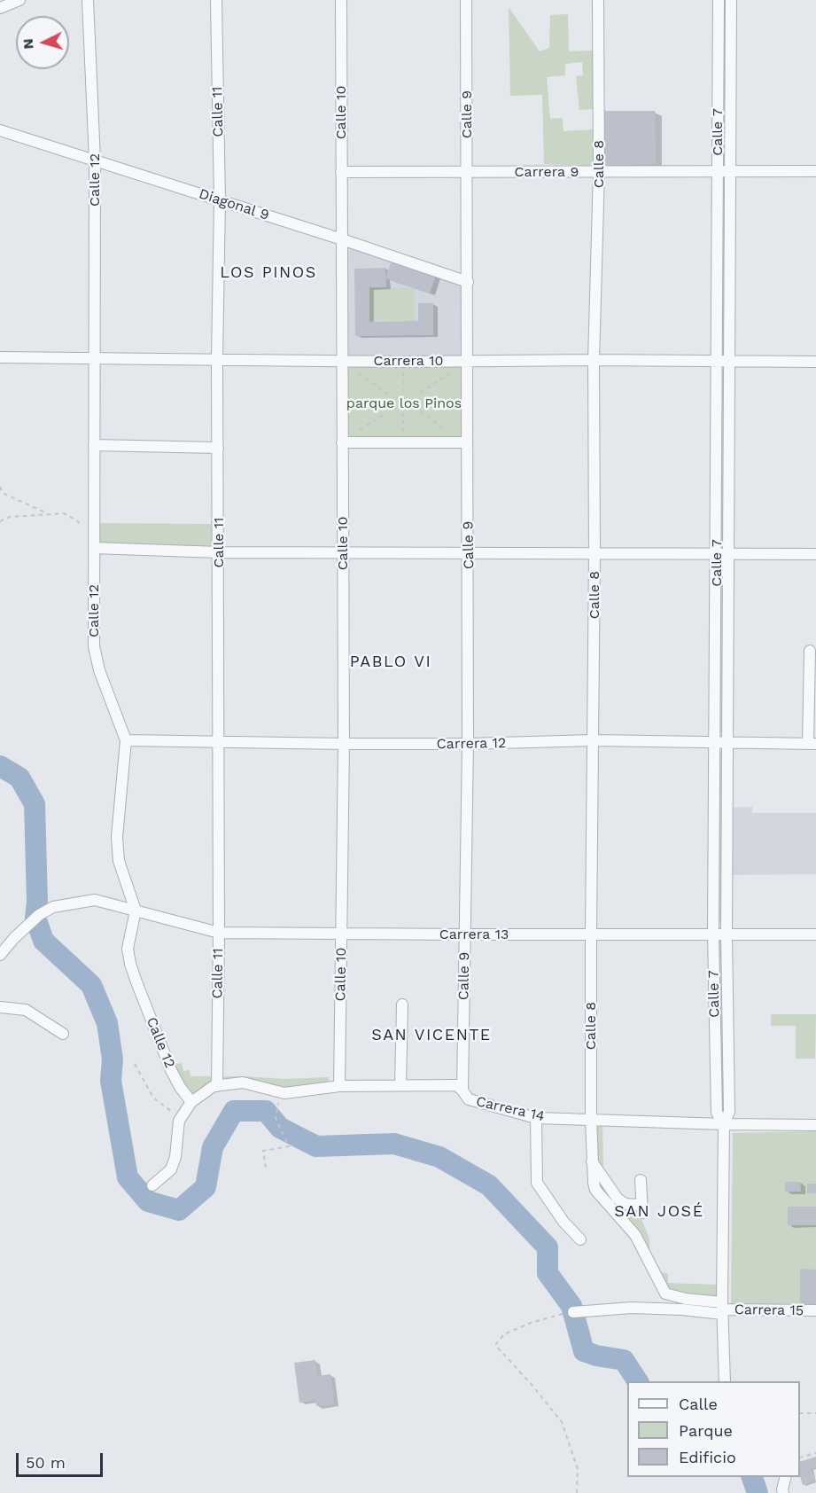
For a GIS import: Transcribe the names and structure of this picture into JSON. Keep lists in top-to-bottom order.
{
  "streets": {
    "street": [
      "Calle 11",
      "Calle 10",
      "Calle 9",
      "Calle 7",
      "Calle 8",
      "Carrera 9",
      "Calle 12",
      "Diagonal 9",
      "Carrera 10",
      "Carrera 12",
      "Carrera 13",
      "Carrera 14",
      "Carrera 15"
    ]
  },
  "crossings": [
    ["Calle 11", "Diagonal 9"],
    ["Calle 11", "Carrera 10"],
    ["Calle 11", "Carrera 12"],
    ["Calle 11", "Carrera 13"],
    ["Calle 11", "Carrera 14"],
    ["Calle 10", "Carrera 9"],
    ["Calle 10", "Diagonal 9"],
    ["Calle 10", "Carrera 10"],
    ["Calle 10", "Carrera 12"],
    ["Calle 10", "Carrera 13"],
    ["Calle 10", "Carrera 14"],
    ["Calle 9", "Carrera 9"],
    ["Calle 9", "Diagonal 9"],
    ["Calle 9", "Carrera 10"],
    ["Calle 9", "Carrera 12"],
    ["Calle 9", "Carrera 13"],
    ["Calle 9", "Carrera 14"],
    ["Calle 7", "Carrera 9"],
    ["Calle 7", "Carrera 10"],
    ["Calle 7", "Carrera 12"],
    ["Calle 7", "Carrera 13"],
    ["Calle 7", "Carrera 14"],
    ["Calle 7", "Carrera 15"],
    ["Calle 8", "Carrera 9"],
    ["Calle 8", "Carrera 10"],
    ["Calle 8", "Carrera 12"],
    ["Calle 8", "Carrera 13"],
    ["Calle 8", "Carrera 14"],
    ["Calle 8", "Carrera 15"],
    ["Calle 12", "Diagonal 9"],
    ["Calle 12", "Carrera 10"],
    ["Calle 12", "Carrera 12"],
    ["Calle 12", "Carrera 13"]
  ],
  "districts": [
    "LOS PINOS",
    "PABLO VI",
    "SAN VICENTE",
    "SAN JOSÉ"
  ],
  "parks": ["parque los Pinos"],
  "legend": ["Calle", "Parque", "Edificio"],
  "scale_bar": "50 m",
  "north": "left"
}
